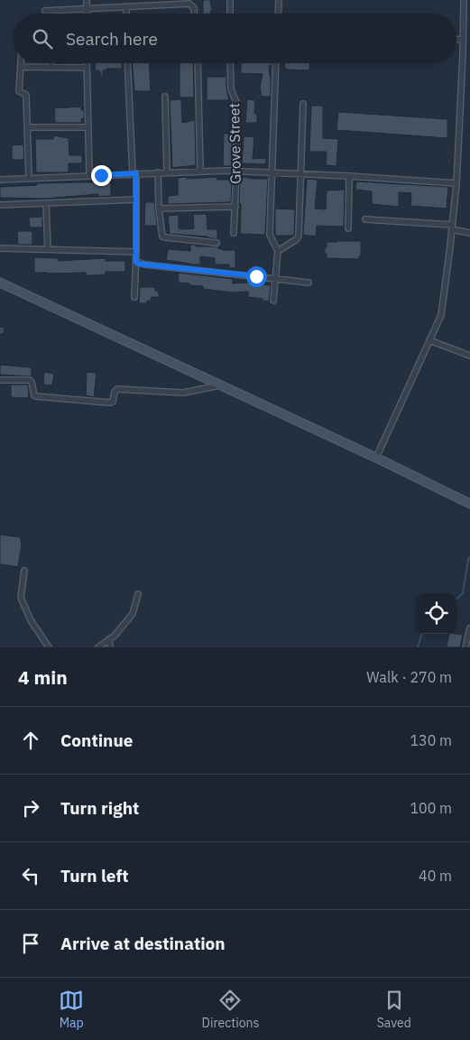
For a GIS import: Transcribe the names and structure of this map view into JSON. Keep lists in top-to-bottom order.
{
  "streets": {
    "street": ["Grove Street"]
  },
  "page": {
    "search": "Search here",
    "heading": ["4 min", "Walk · 270 m"],
    "list": [
      ["Continue", "130 m"],
      ["Turn right", "100 m"],
      ["Turn left", "40 m"],
      "Arrive at destination"
    ],
    "nav": ["Map", "Directions", "Saved"]
  }
}
